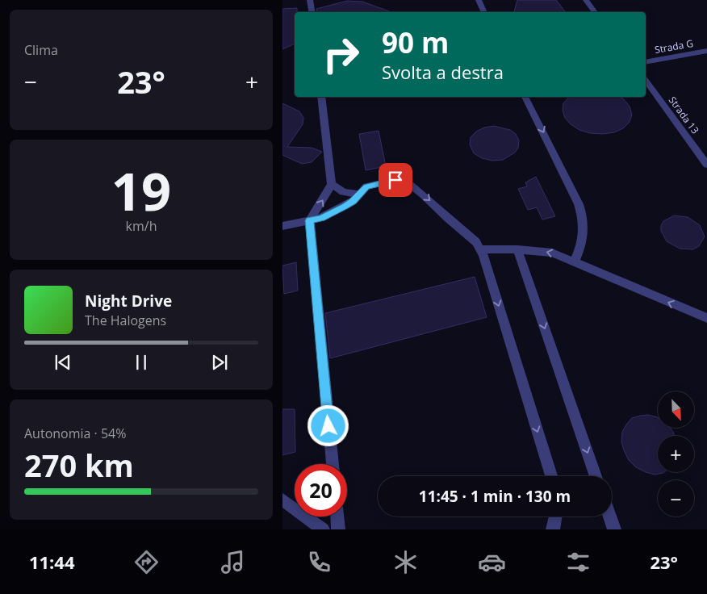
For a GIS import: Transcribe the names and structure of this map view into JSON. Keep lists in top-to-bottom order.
{
  "streets": {
    "lane": ["Strada G", "Strada 13"]
  },
  "north": "bottom right",
  "page": {
    "tile": [
      "Clima",
      ["19", "km/h"],
      ["Autonomia · 54%", "270 km"]
    ],
    "turn": ["90 m", "Svolta a destra"],
    "heat": ["−", "23°", "+"],
    "song": ["Night Drive", "The Halogens"],
    "map_buttons": ["+", "−"],
    "limit": "20",
    "trip": "11:45 · 1 min · 130 m",
    "tabs": ["11:44", "23°"]
  }
}
